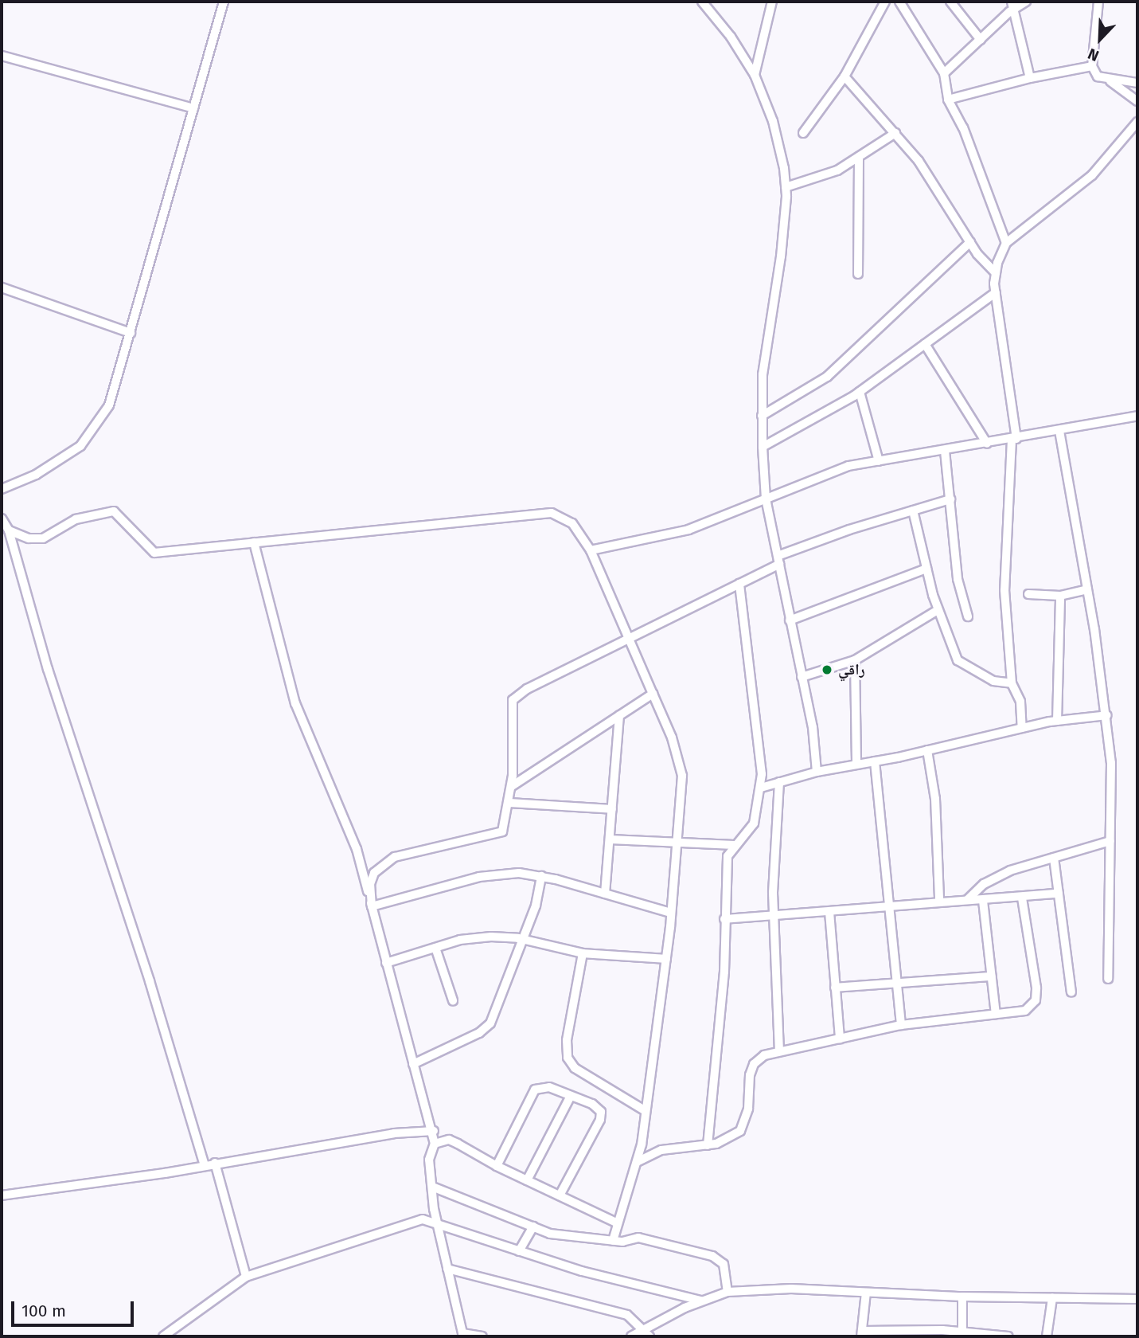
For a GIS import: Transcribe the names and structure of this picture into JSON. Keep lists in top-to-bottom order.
{
  "places": ["راقي"],
  "scale_bar": "100 m",
  "north": "bottom left"
}
